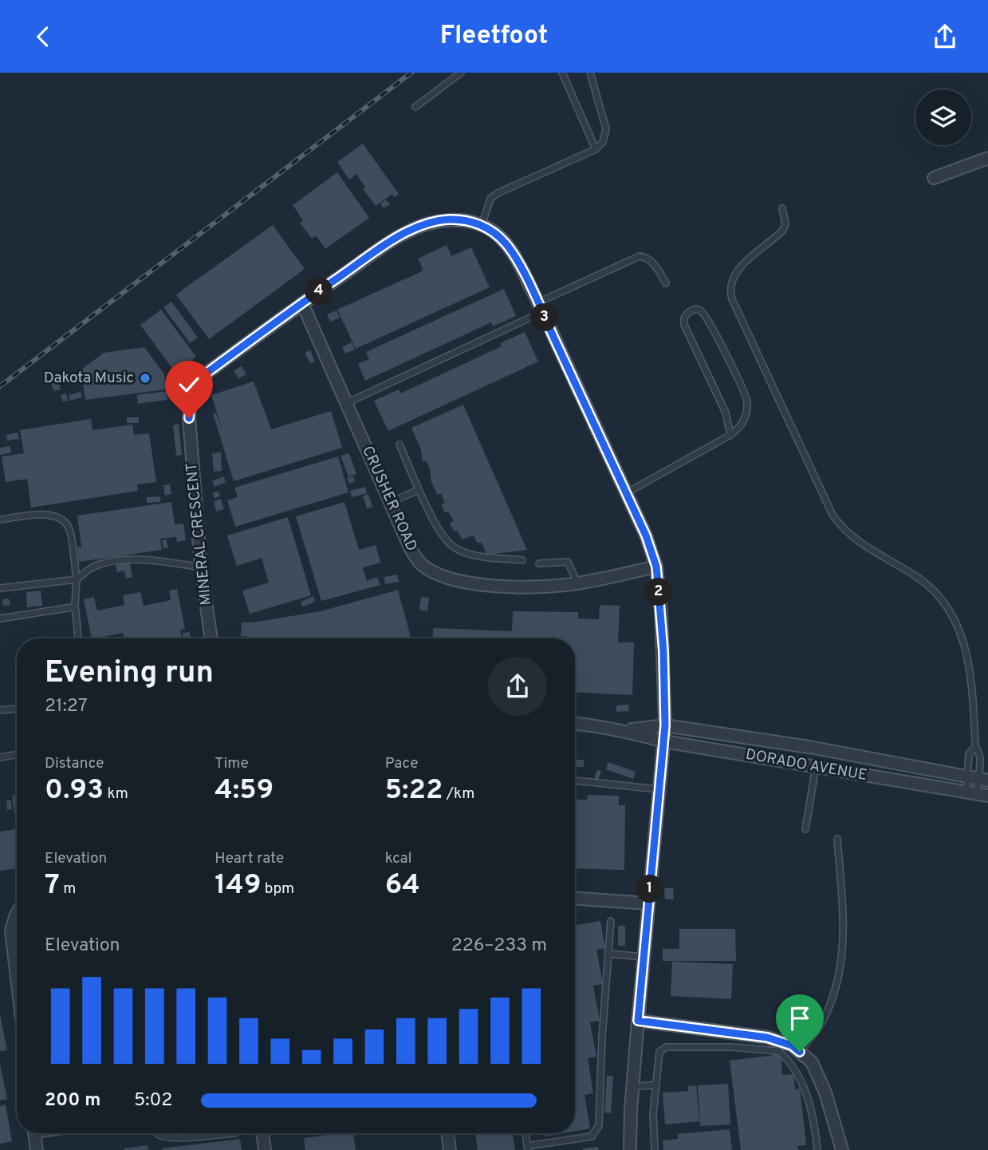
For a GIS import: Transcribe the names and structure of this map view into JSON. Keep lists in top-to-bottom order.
{
  "streets": {
    "street": ["CRUSHER ROAD", "MINERAL CRESCENT", "DORADO AVENUE"]
  },
  "crossings": [
    ["CRUSHER ROAD", "MINERAL CRESCENT"],
    ["MINERAL CRESCENT", "DORADO AVENUE"]
  ],
  "places": ["Dakota Music"],
  "page": {
    "header": "Fleetfoot",
    "pins": [
      "4",
      "3",
      "2",
      "1"
    ],
    "heading": ["Evening run", "21:27"],
    "stats": [
      ["Distance", "0.93 km"],
      ["Time", "4:59"],
      ["Pace", "5:22 /km"],
      ["Elevation", "7 m"],
      ["Heart rate", "149 bpm"],
      ["kcal", "64"]
    ],
    "chart": ["Elevation", "226–233 m"],
    "list": [
      {
        "name": "200 m",
        "note": "5:02"
      }
    ]
  }
}
